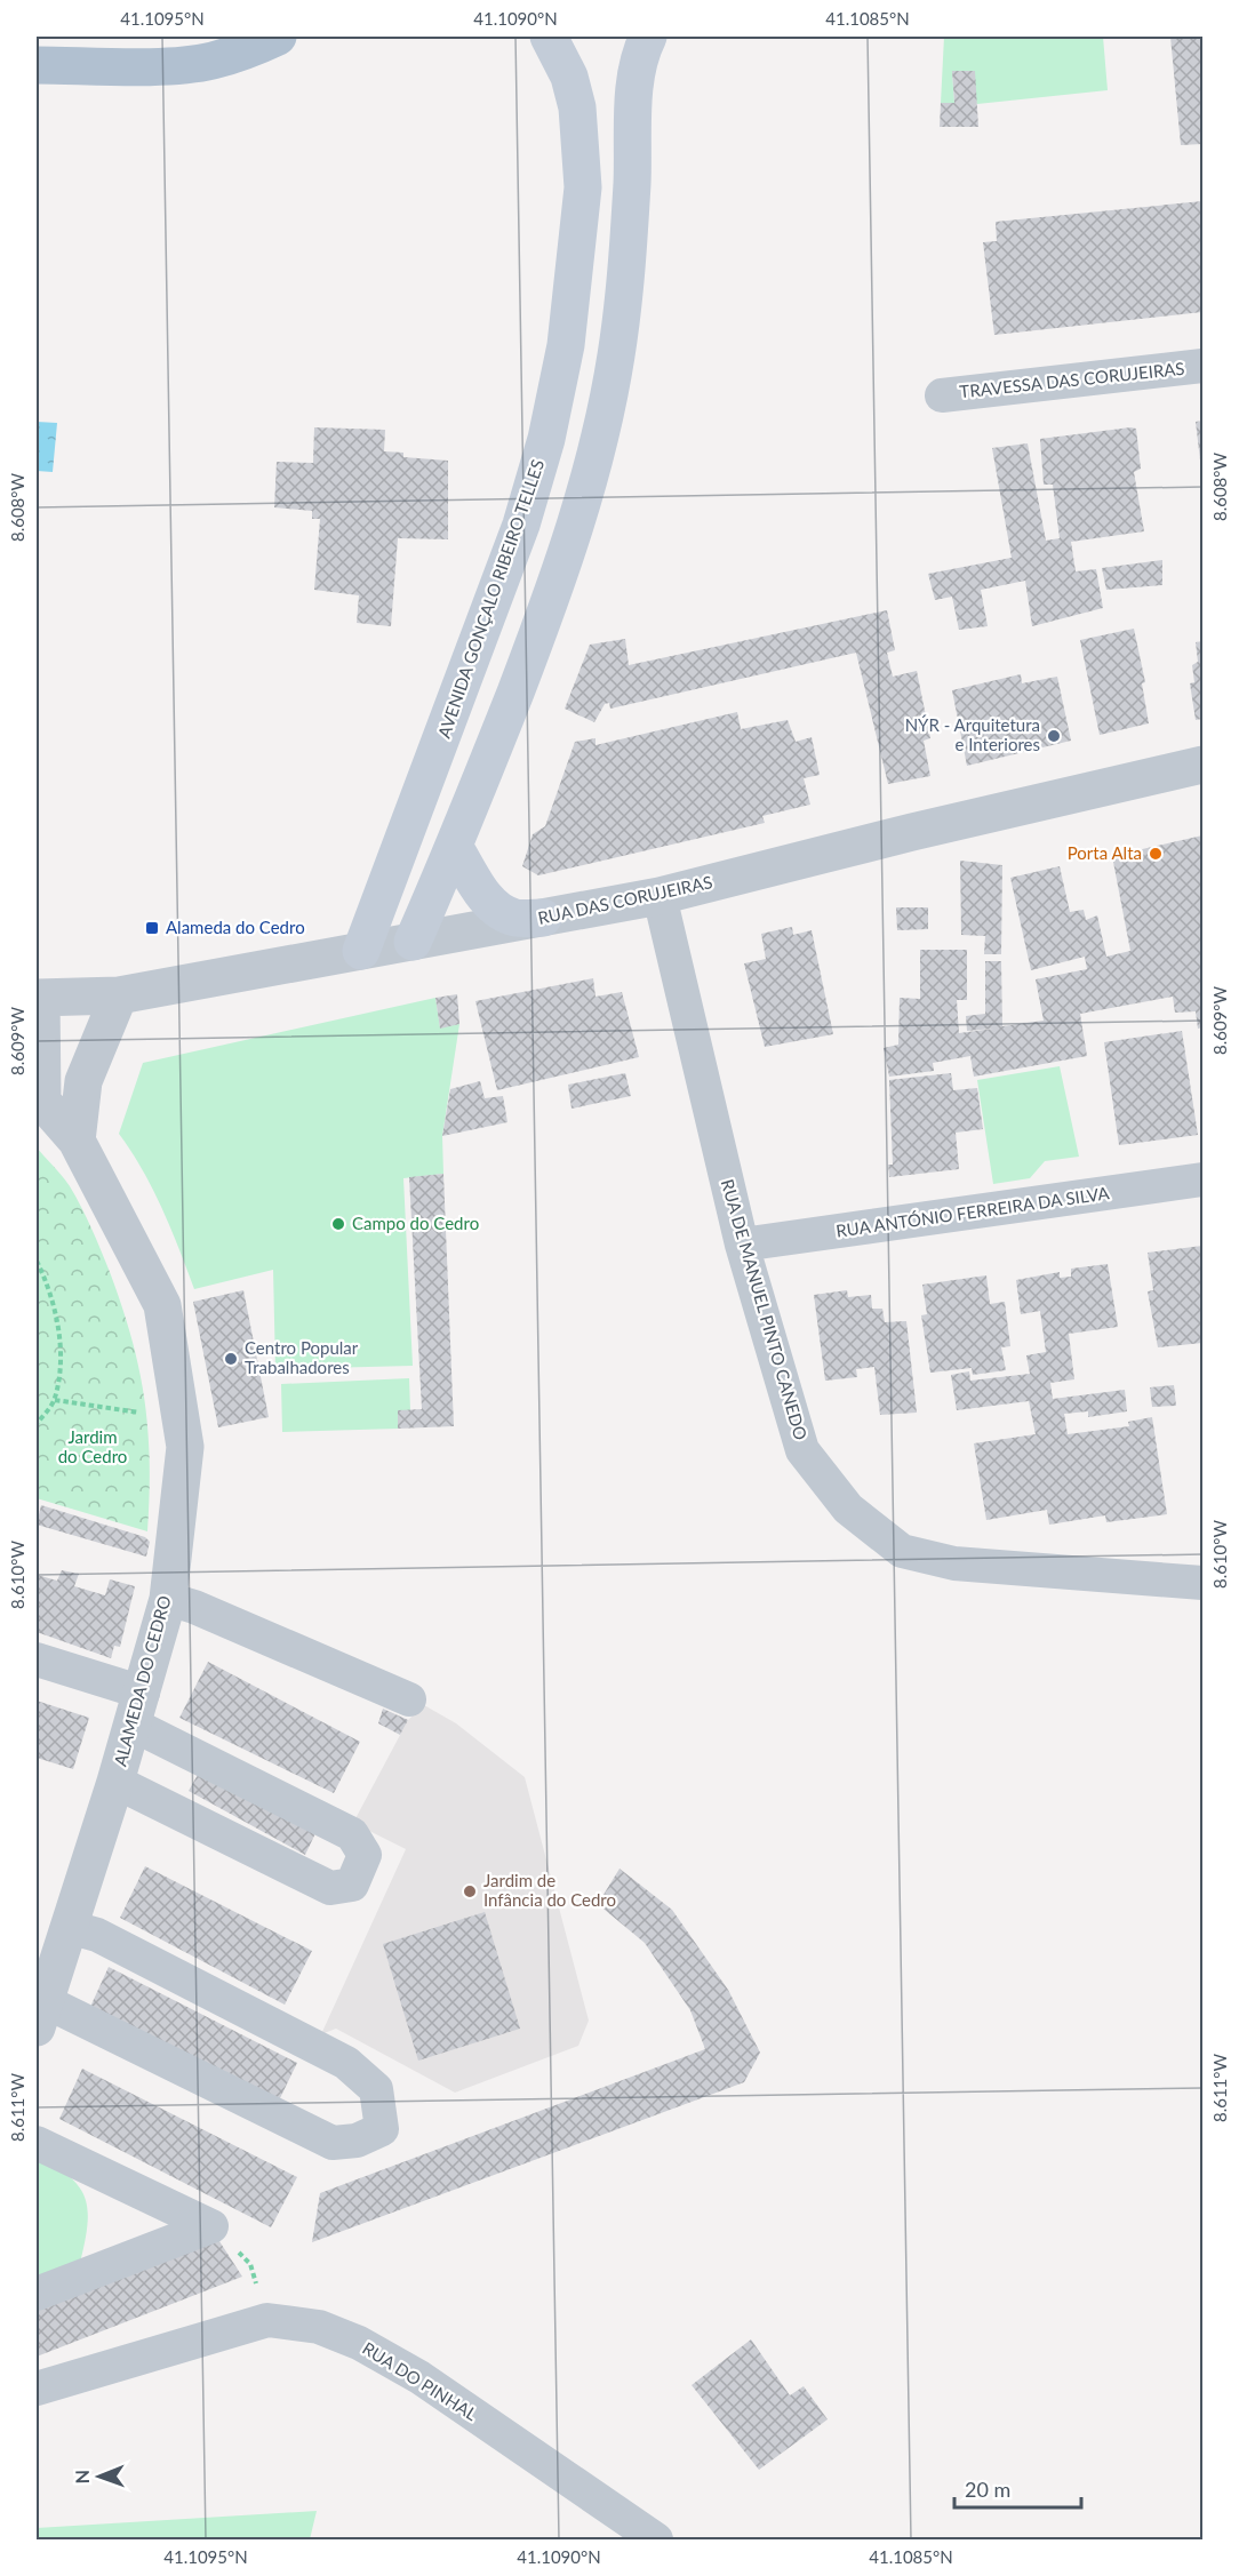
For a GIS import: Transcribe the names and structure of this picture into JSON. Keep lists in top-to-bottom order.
{
  "streets": {
    "main road": ["AVENIDA GONÇALO RIBEIRO TELLES"],
    "street": [
      "TRAVESSA DAS CORUJEIRAS",
      "RUA DAS CORUJEIRAS",
      "RUA ANTÓNIO FERREIRA DA SILVA",
      "RUA DE MANUEL PINTO CANEDO",
      "ALAMEDA DO CEDRO",
      "RUA DO PINHAL"
    ]
  },
  "crossings": [
    ["AVENIDA GONÇALO RIBEIRO TELLES", "RUA DAS CORUJEIRAS"],
    ["RUA DAS CORUJEIRAS", "RUA DE MANUEL PINTO CANEDO"],
    ["RUA DAS CORUJEIRAS", "ALAMEDA DO CEDRO"],
    ["RUA ANTÓNIO FERREIRA DA SILVA", "RUA DE MANUEL PINTO CANEDO"]
  ],
  "parks": ["Jardim do Cedro"],
  "places": {
    "other": [
      "NÝR - Arquitetura e Interiores",
      "Porta Alta",
      "Campo do Cedro",
      "Centro Popular Trabalhadores",
      "Jardim de Infância do Cedro"
    ],
    "transit": ["Alameda do Cedro"]
  },
  "scale_bar": "20 m",
  "north": "left",
  "coordinates": [
    "41.1095°N",
    "41.1090°N",
    "41.1085°N",
    "8.608°W",
    "8.609°W",
    "8.610°W",
    "8.611°W"
  ]
}
